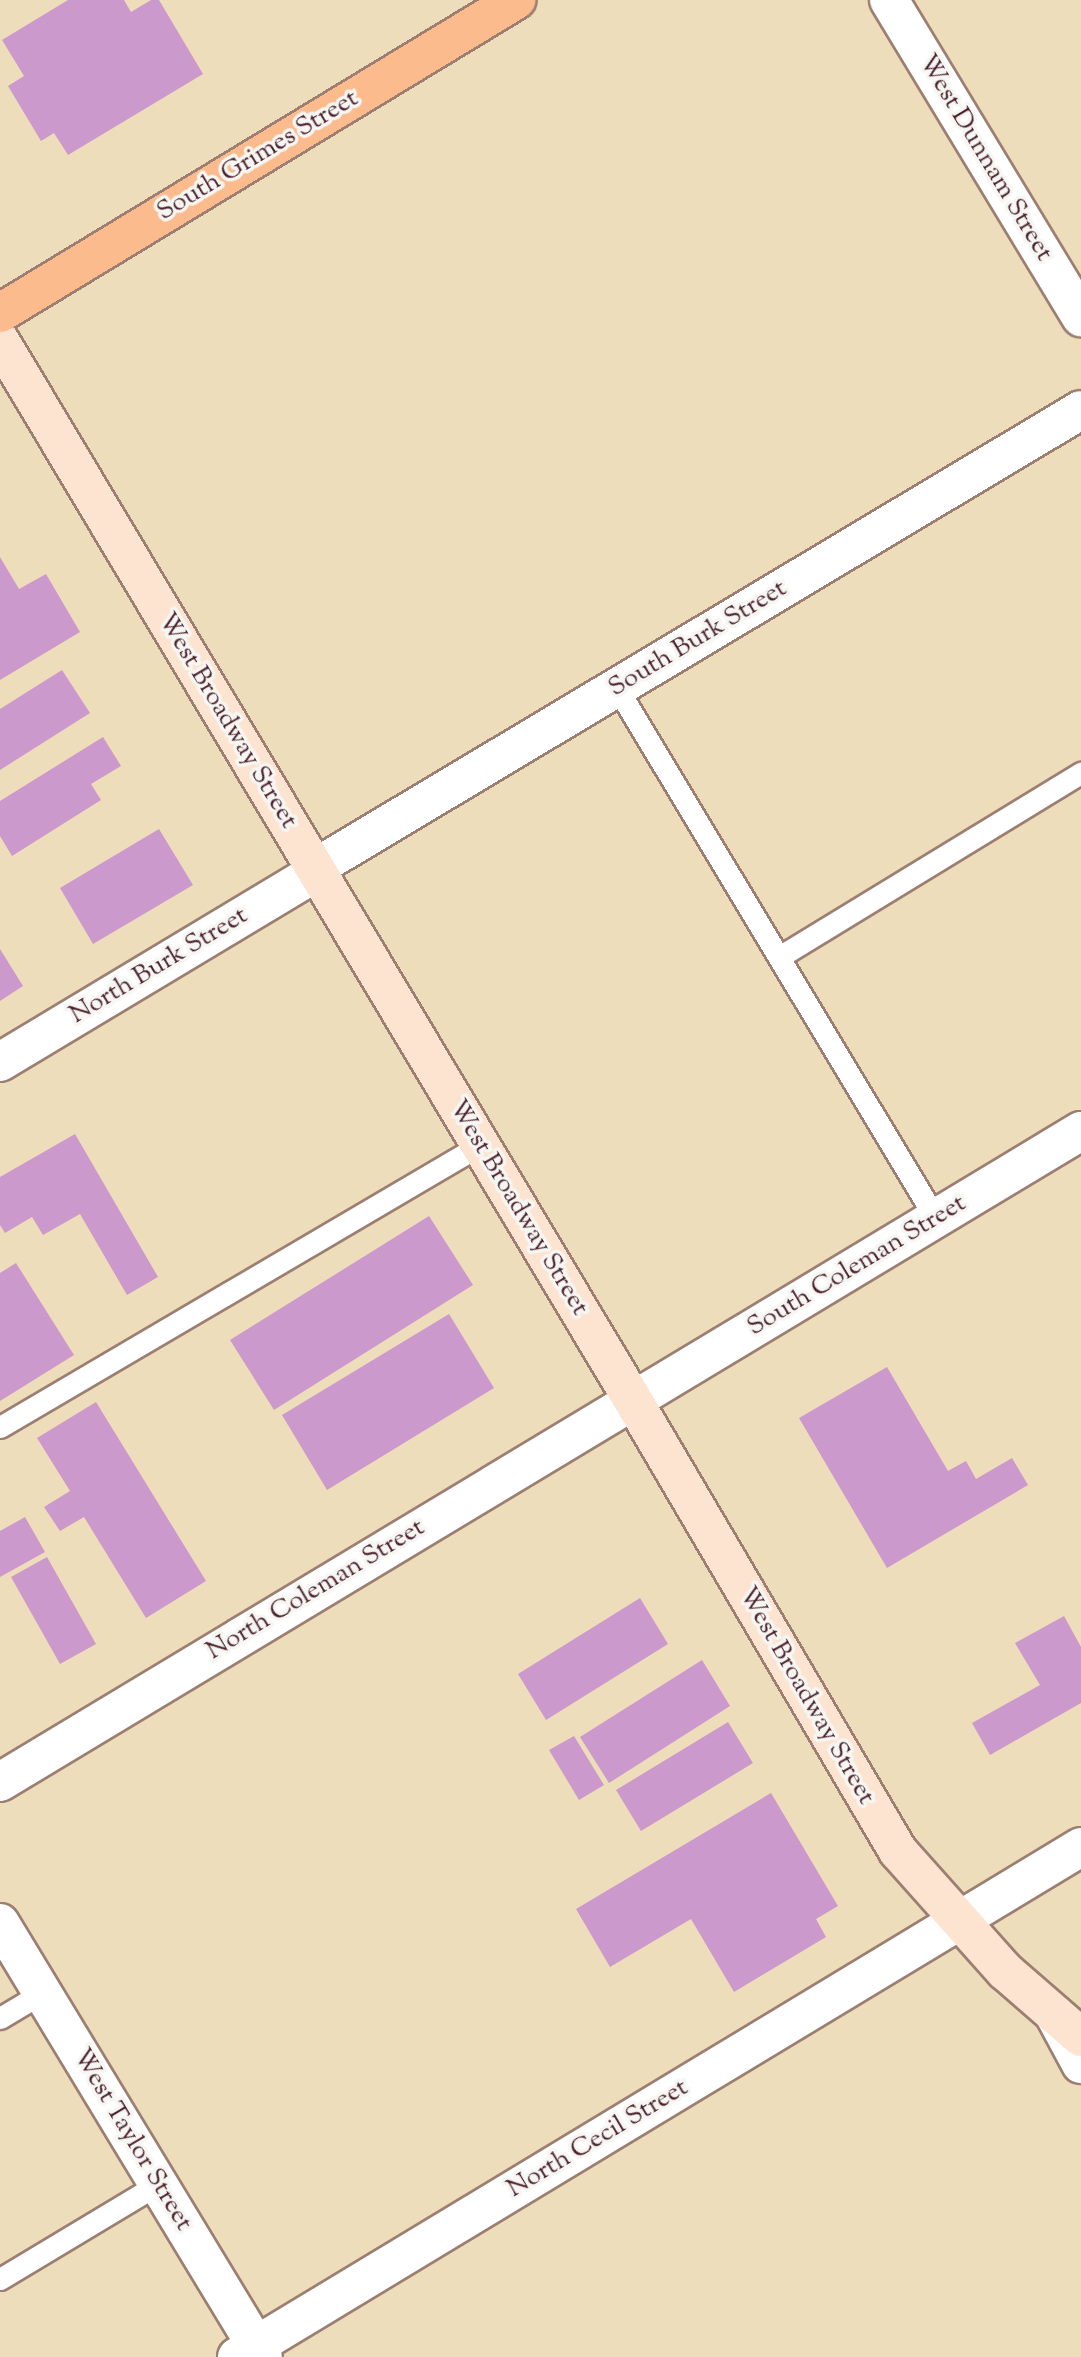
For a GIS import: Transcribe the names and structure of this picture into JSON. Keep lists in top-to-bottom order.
{
  "streets": {
    "main road": ["South Grimes Street", "West Broadway Street"],
    "street": [
      "West Dunnam Street",
      "South Burk Street",
      "North Burk Street",
      "South Coleman Street",
      "North Coleman Street",
      "North Cecil Street",
      "West Taylor Street"
    ]
  },
  "crossings": [
    ["South Burk Street", "West Broadway Street"],
    ["South Burk Street", "North Burk Street"],
    ["West Broadway Street", "North Burk Street"],
    ["West Broadway Street", "South Coleman Street"],
    ["West Broadway Street", "North Coleman Street"],
    ["West Broadway Street", "North Cecil Street"],
    ["South Coleman Street", "North Coleman Street"],
    ["North Cecil Street", "West Taylor Street"]
  ]
}
